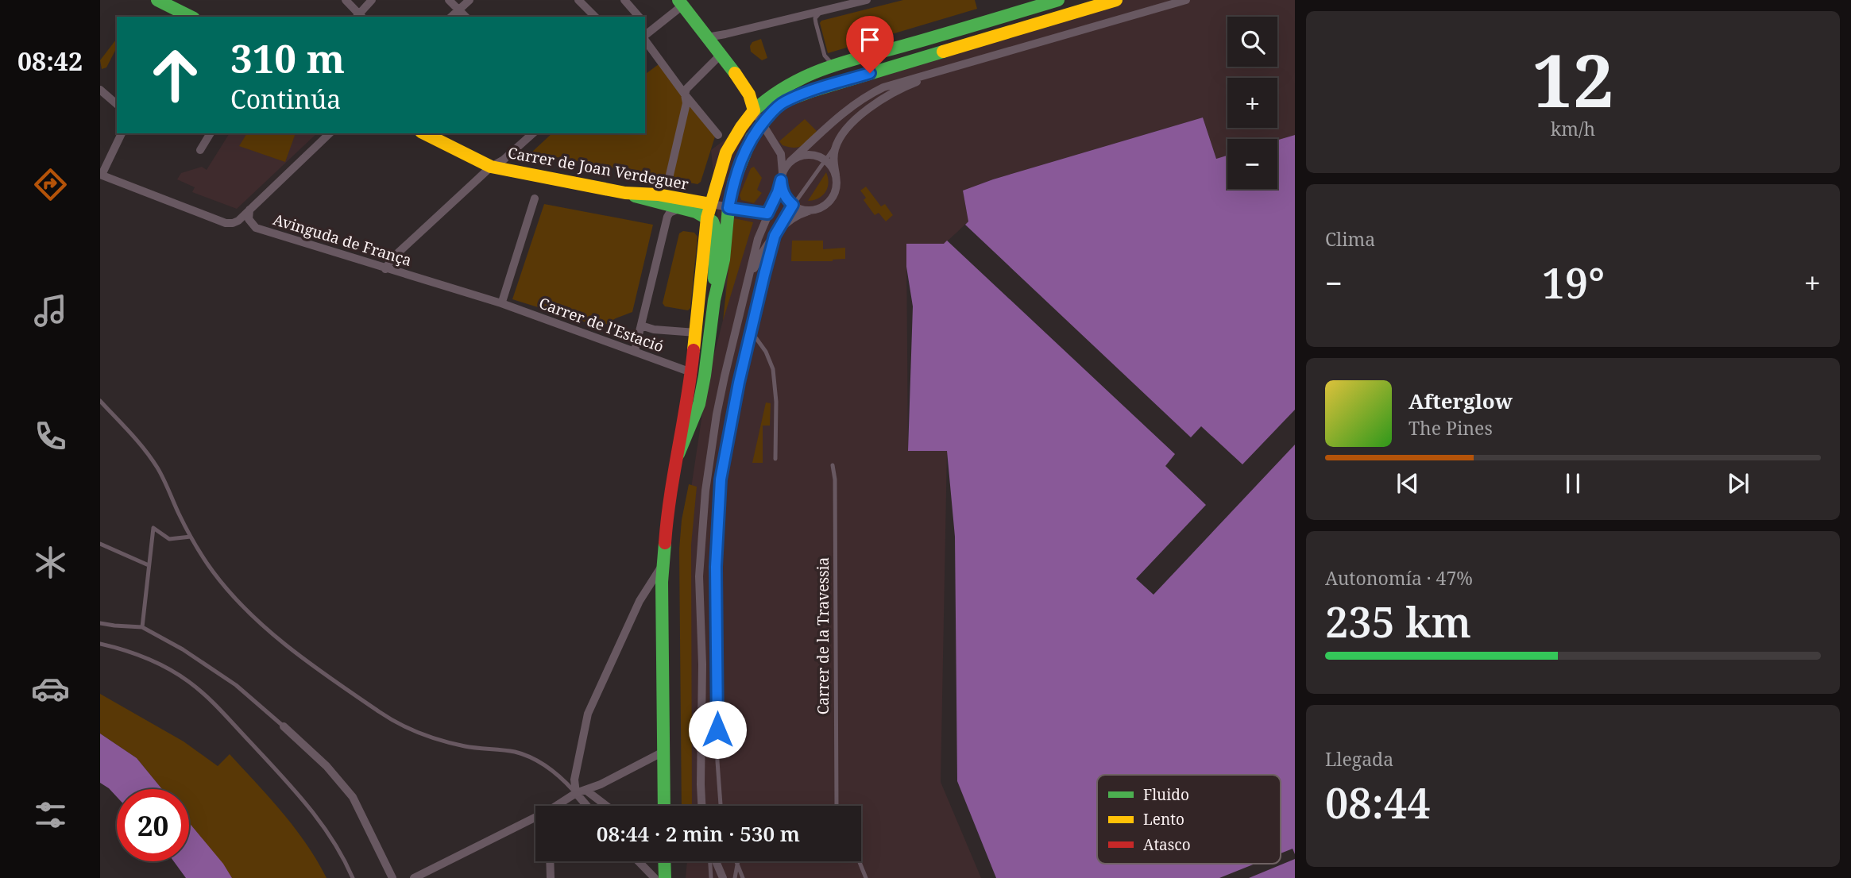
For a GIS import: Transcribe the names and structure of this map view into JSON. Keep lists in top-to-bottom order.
{
  "streets": {
    "main road": ["Carrer de Joan Verdeguer"],
    "street": ["Avinguda de França", "Carrer de l'Estació"],
    "lane": ["Carrer de la Travessia"]
  },
  "crossings": [
    ["Avinguda de França", "Carrer de l'Estació"]
  ],
  "legend": ["Fluido", "Lento", "Atasco"],
  "page": {
    "tabs": "08:42",
    "tile": [
      ["12", "km/h"],
      "Clima",
      ["Autonomía · 47%", "235 km"],
      ["Llegada", "08:44"]
    ],
    "map_buttons": ["+", "−"],
    "turn": ["310 m", "Continúa"],
    "heat": ["−", "19°", "+"],
    "song": ["Afterglow", "The Pines"],
    "limit": "20",
    "trip": "08:44 · 2 min · 530 m"
  }
}
